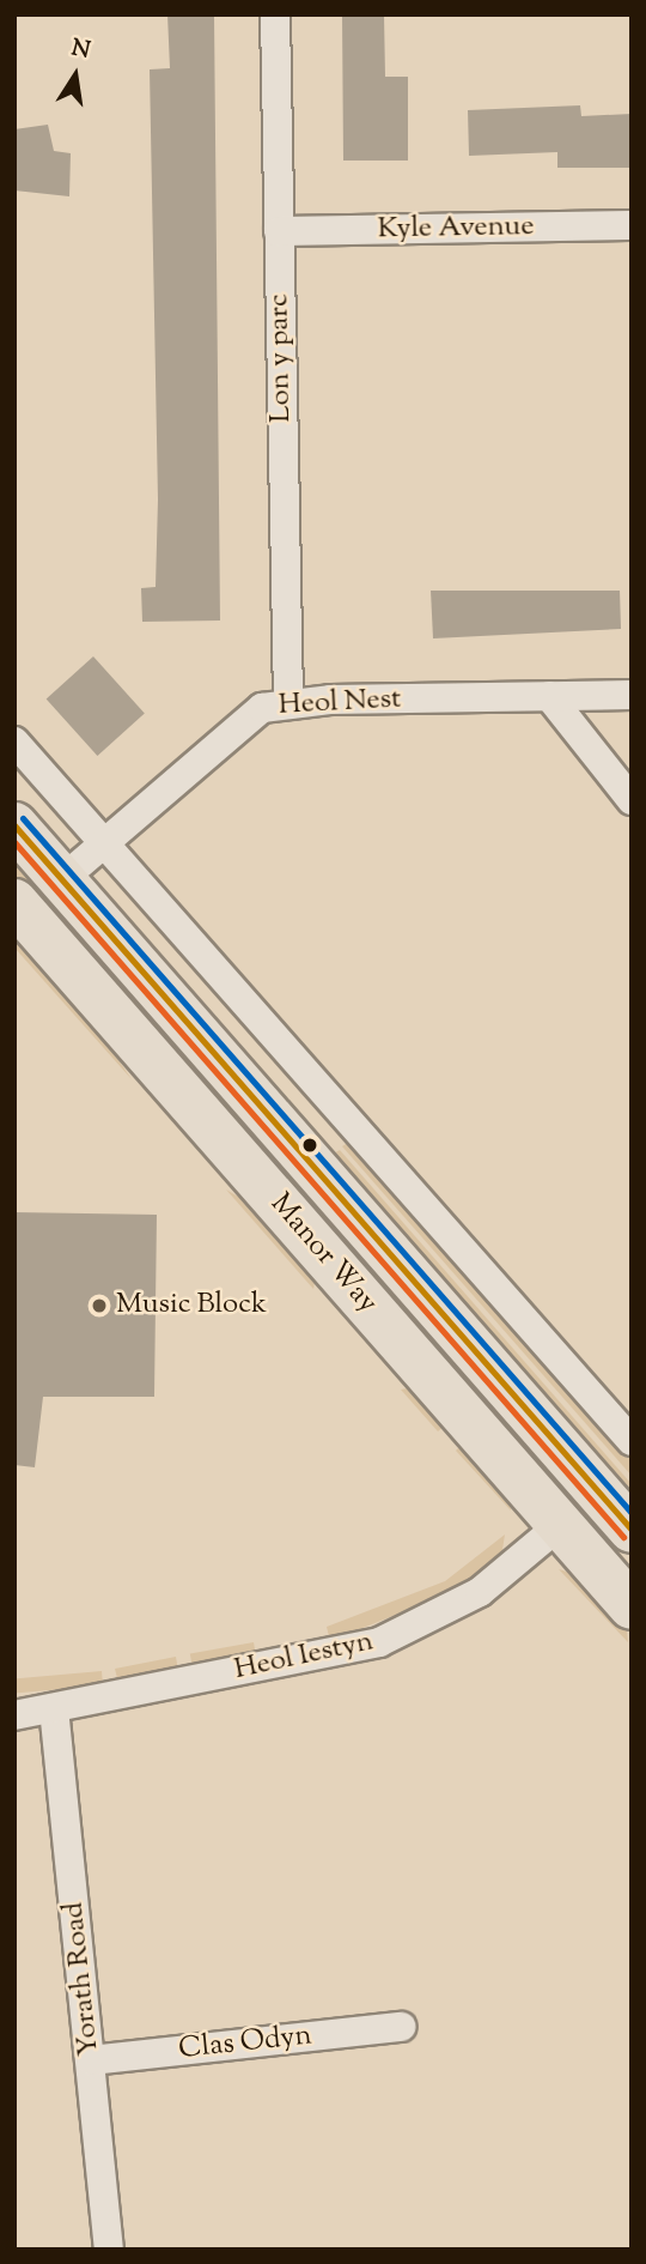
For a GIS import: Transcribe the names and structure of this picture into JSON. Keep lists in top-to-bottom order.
{
  "streets": {
    "highway": ["Manor Way"],
    "street": [
      "Kyle Avenue",
      "Lon y parc",
      "Heol Nest",
      "Heol Iestyn",
      "Yorath Road",
      "Clas Odyn"
    ]
  },
  "crossings": [
    ["Kyle Avenue", "Lon y parc"],
    ["Lon y parc", "Heol Nest"],
    ["Heol Nest", "Manor Way"],
    ["Manor Way", "Heol Iestyn"],
    ["Heol Iestyn", "Yorath Road"],
    ["Yorath Road", "Clas Odyn"]
  ],
  "places": ["Music Block"],
  "north": "top"
}
